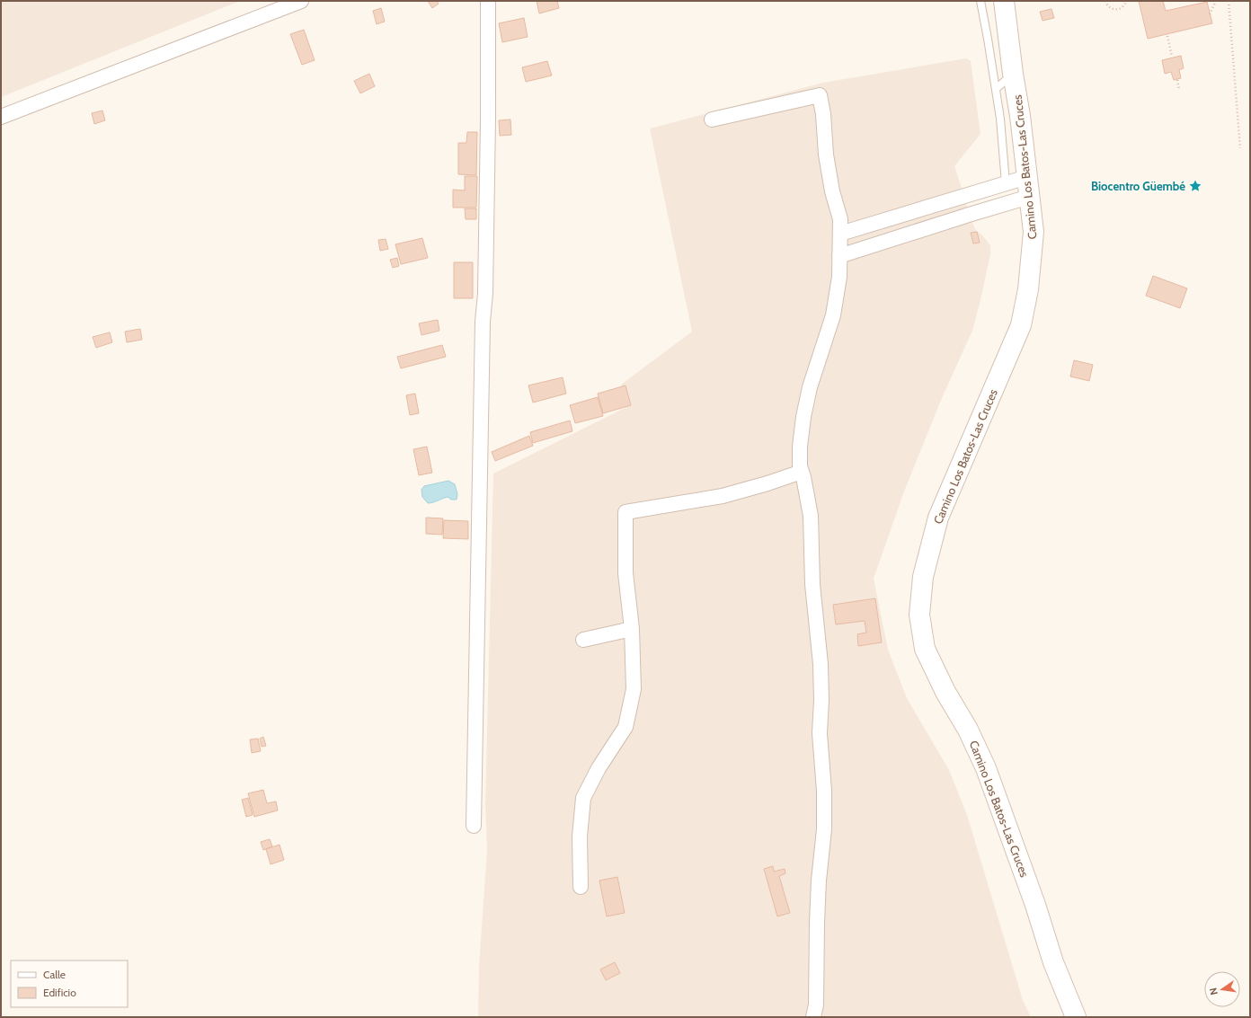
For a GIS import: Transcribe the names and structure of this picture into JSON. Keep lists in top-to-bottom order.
{
  "streets": {
    "street": ["Camino Los Batos-Las Cruces"]
  },
  "places": {
    "place": ["Biocentro Güembé"]
  },
  "legend": ["Calle", "Edificio"],
  "north": "left"
}
